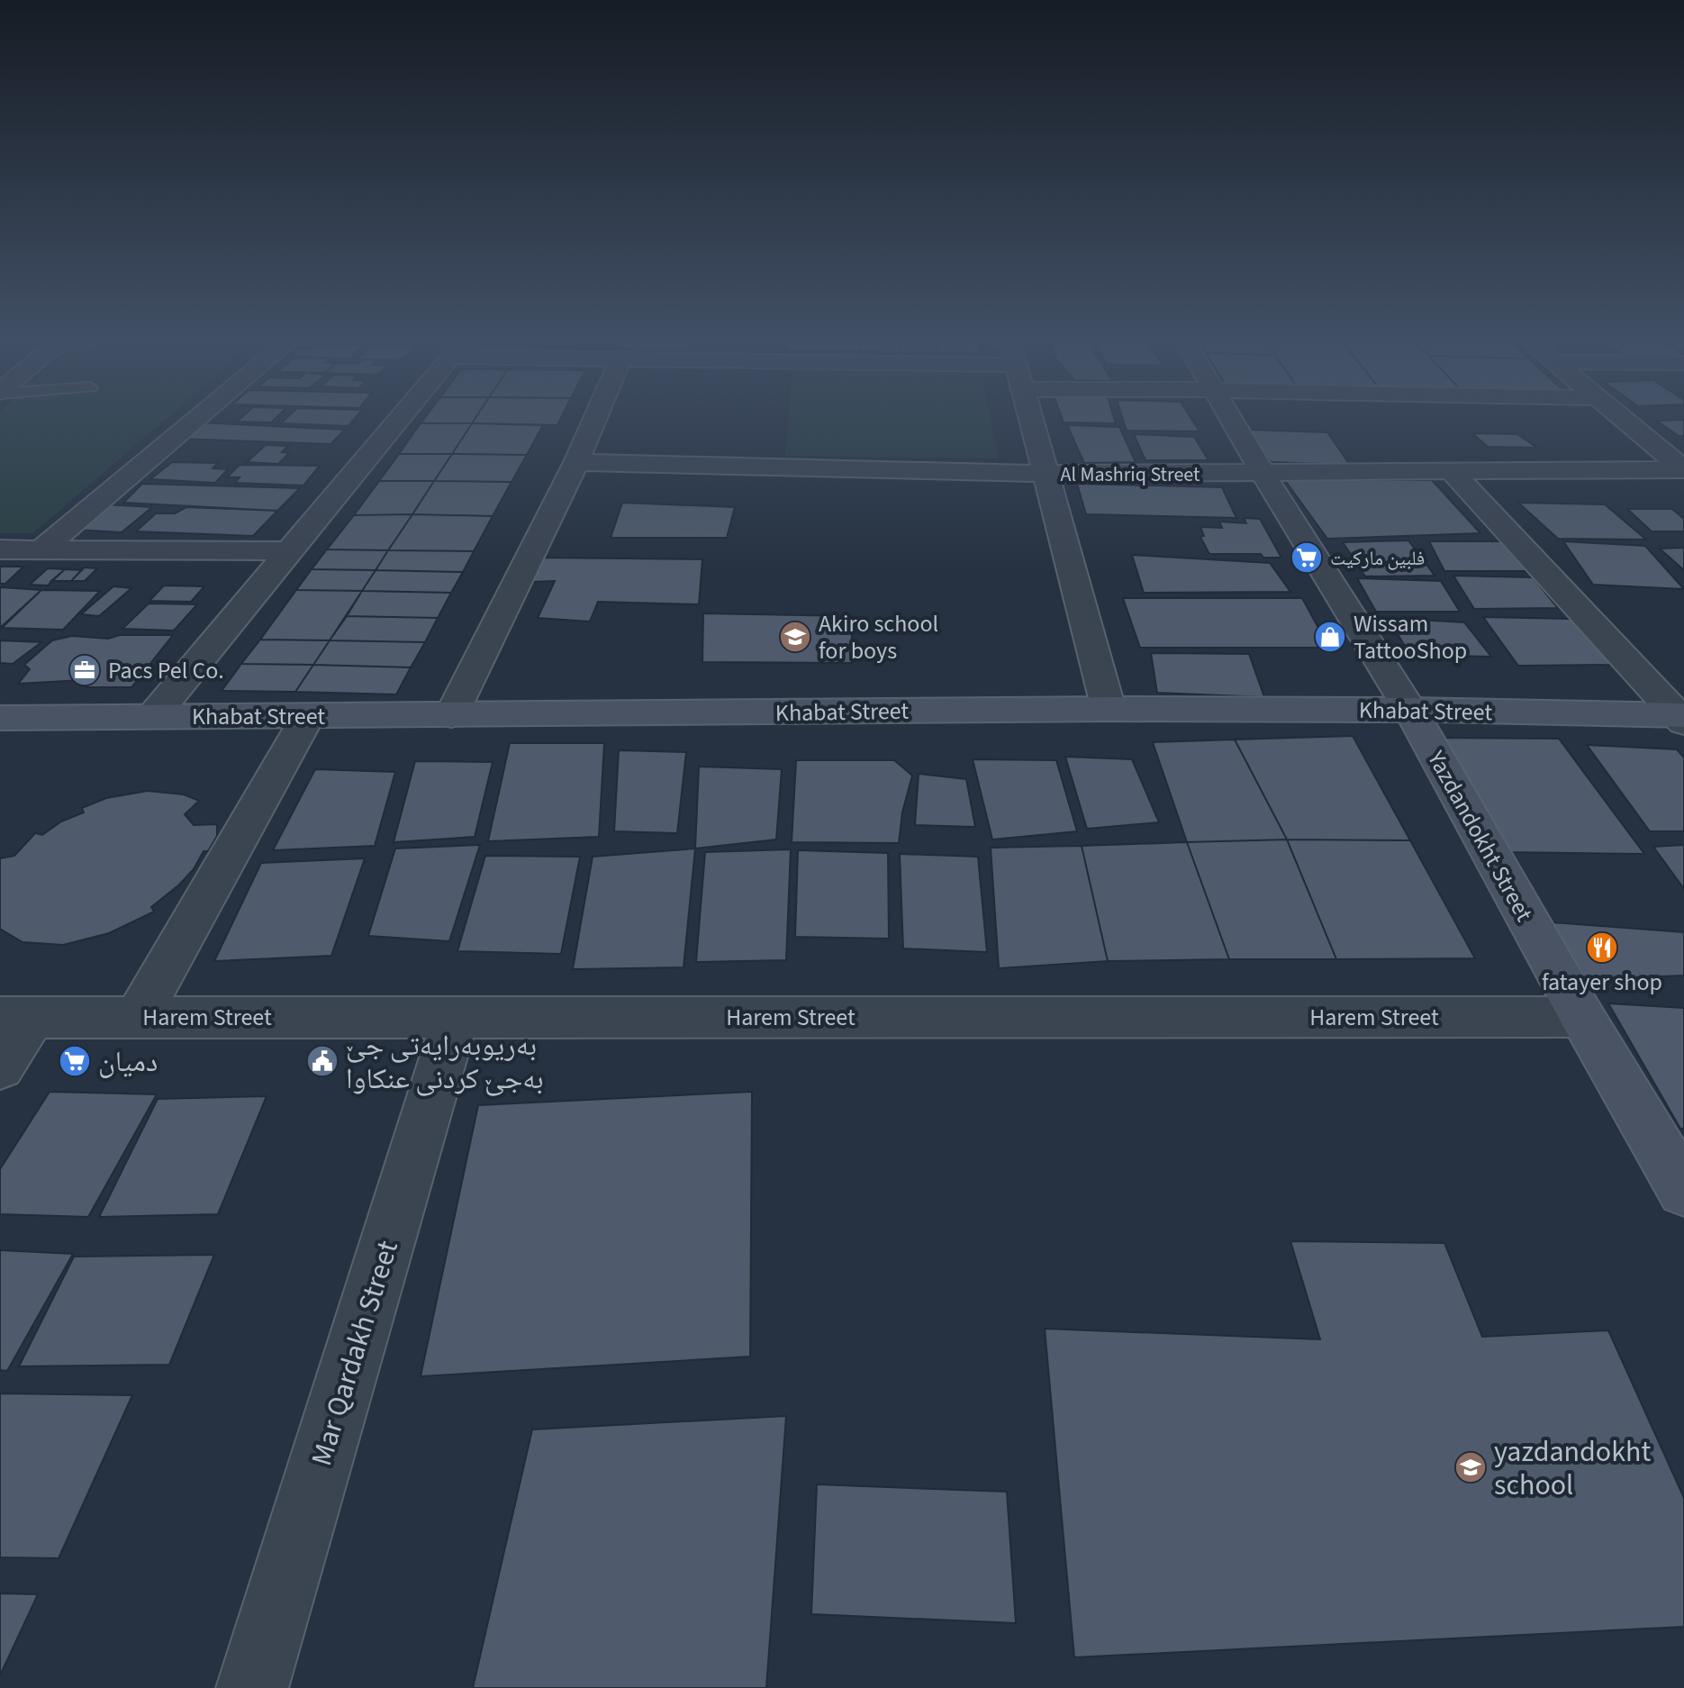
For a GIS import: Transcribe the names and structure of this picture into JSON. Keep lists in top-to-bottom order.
{
  "streets": {
    "street": [
      "Al Mashriq Street",
      "Khabat Street",
      "Yazdandokht Street",
      "Harem Street",
      "Mar Qardakh Street"
    ]
  },
  "crossings": [
    ["Al Mashriq Street", "Yazdandokht Street"],
    ["Khabat Street", "Yazdandokht Street"],
    ["Yazdandokht Street", "Harem Street"],
    ["Harem Street", "Mar Qardakh Street"]
  ],
  "places": {
    "supermarket": ["فلبين ماركيت", "دميان"],
    "school or university": ["Akiro school for boys", "yazdandokht school"],
    "shop": ["Wissam TattooShop"],
    "office": ["Pacs Pel Co."],
    "restaurant": ["fatayer shop"],
    "public building": ["بەریوبەرایەتی جێ بەجێ کردنی عنکاوا"]
  }
}
